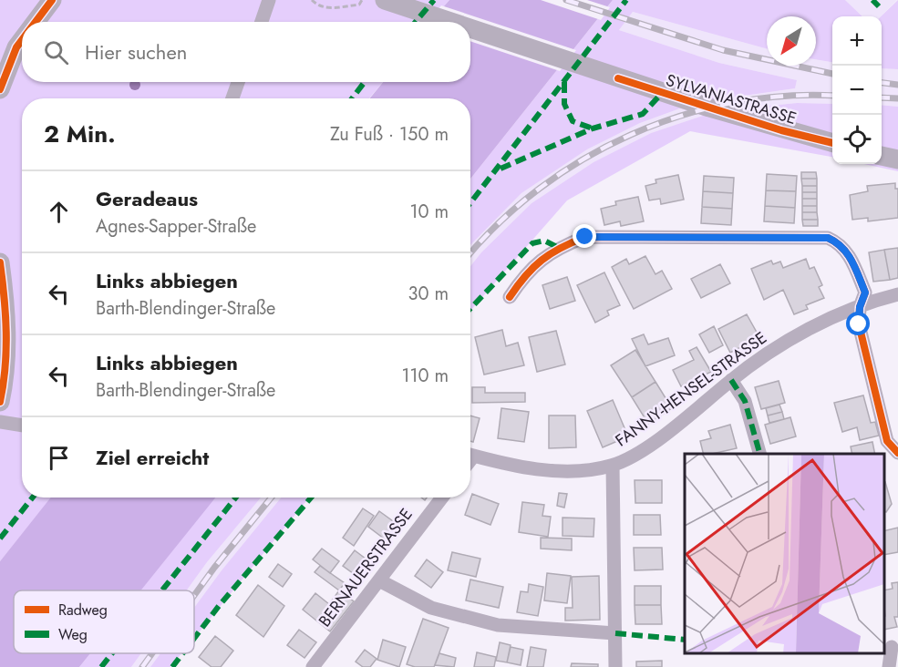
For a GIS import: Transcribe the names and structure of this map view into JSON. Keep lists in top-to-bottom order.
{
  "streets": {
    "street": ["SYLVANIASTRASSE", "FANNY-HENSEL-STRASSE", "BERNAUERSTRASSE"]
  },
  "legend": ["Radweg", "Weg"],
  "north": "bottom left",
  "page": {
    "map_buttons": ["+", "−"],
    "search": "Hier suchen",
    "heading": ["2 Min.", "Zu Fuß · 150 m"],
    "list": [
      ["Geradeaus", "Agnes-Sapper-Straße", "10 m"],
      ["Links abbiegen", "Barth-Blendinger-Straße", "30 m"],
      ["Links abbiegen", "Barth-Blendinger-Straße", "110 m"],
      "Ziel erreicht"
    ]
  }
}
